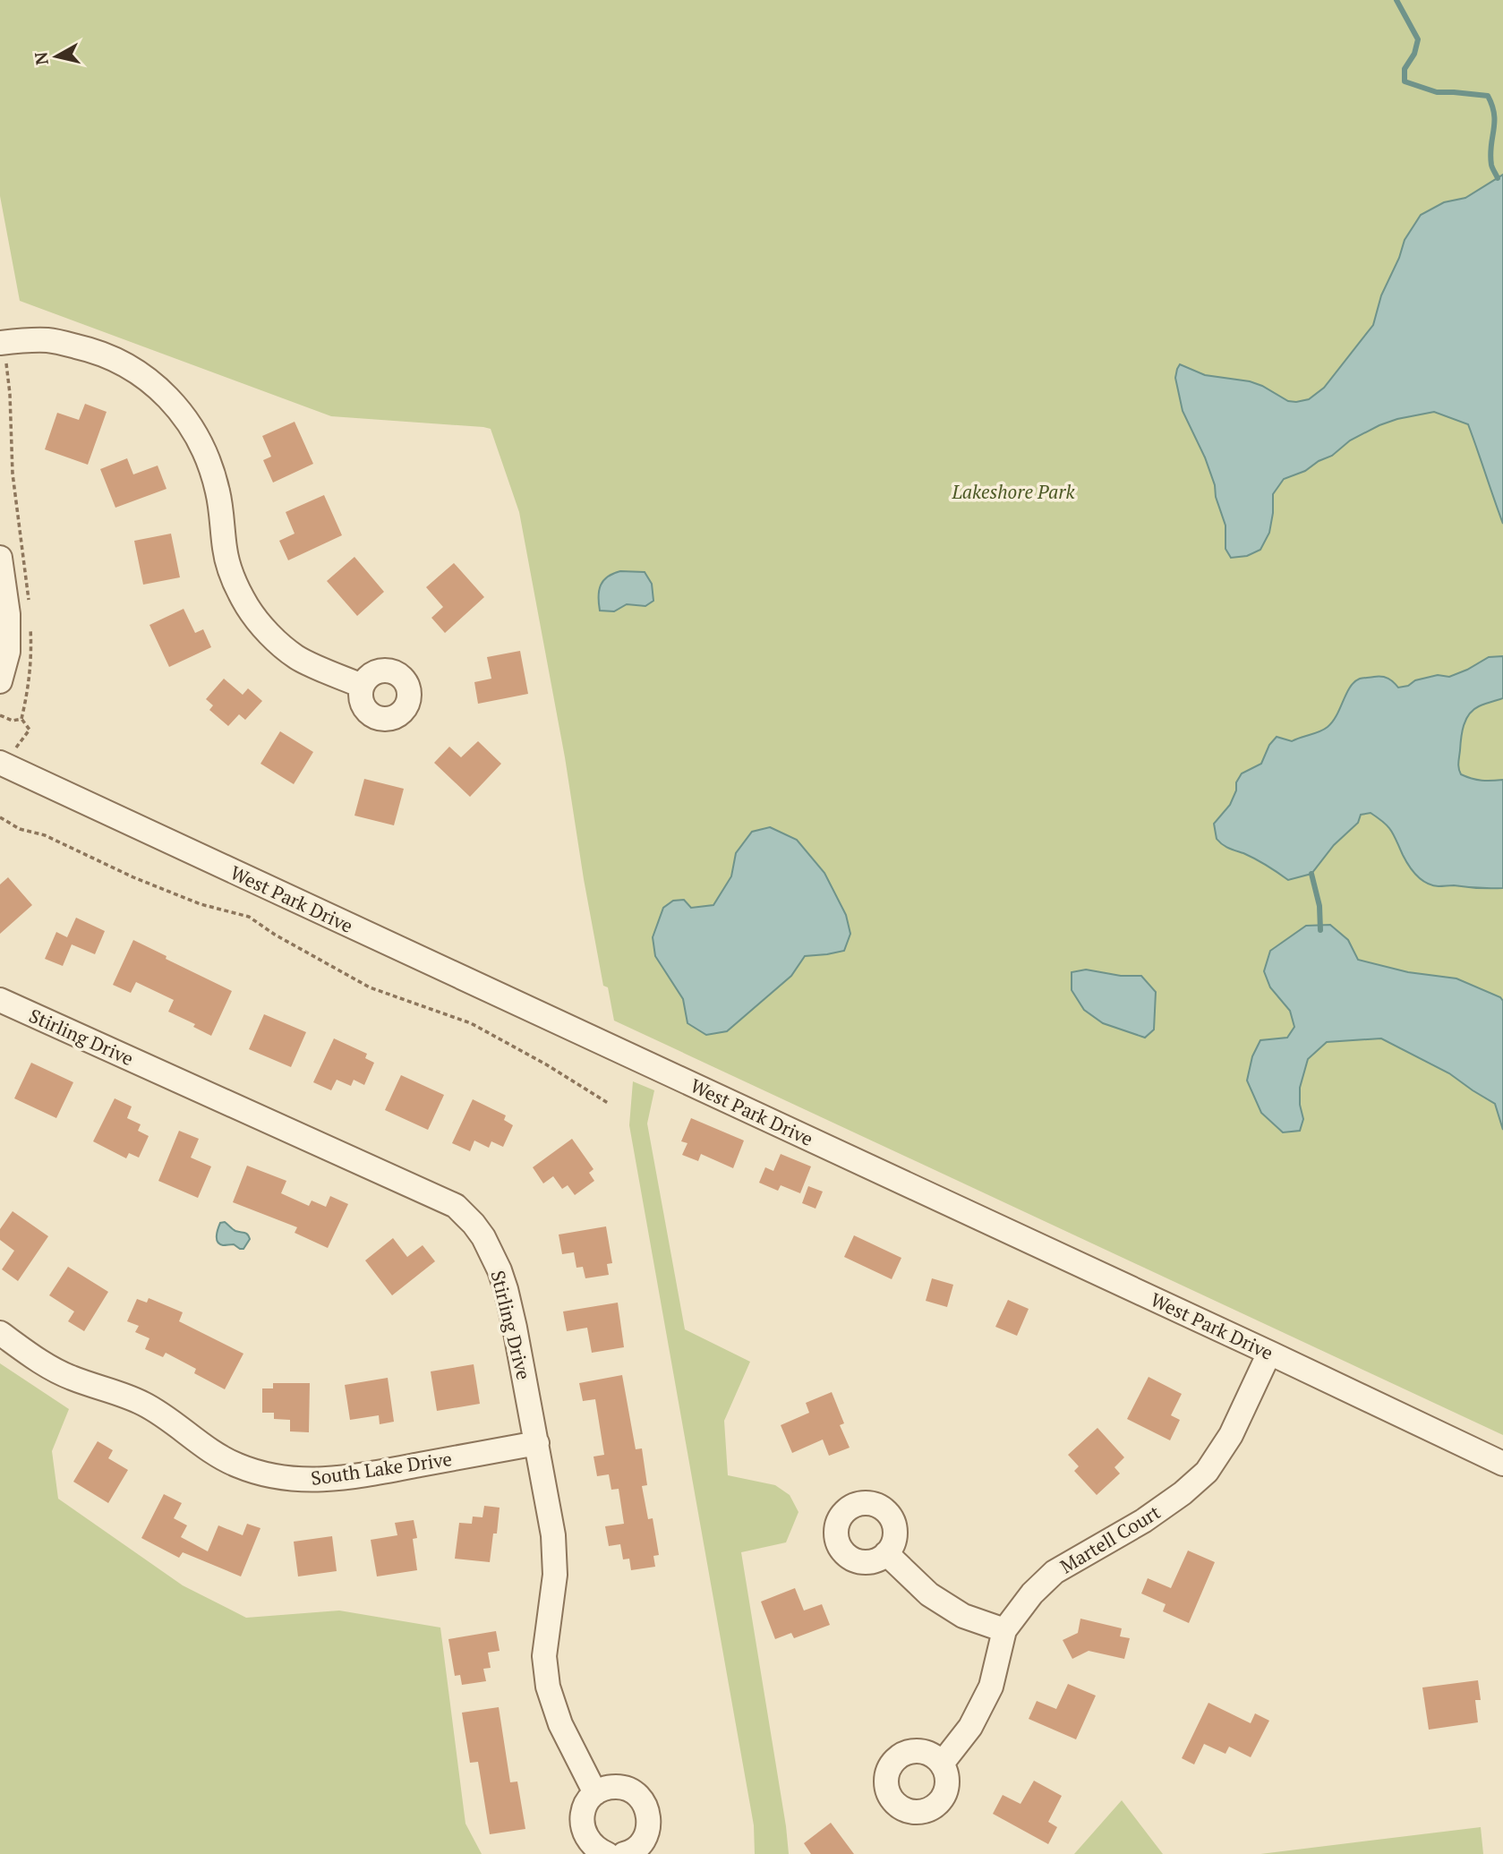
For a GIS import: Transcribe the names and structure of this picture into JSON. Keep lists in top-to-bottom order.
{
  "streets": {
    "street": [
      "West Park Drive",
      "Stirling Drive",
      "South Lake Drive",
      "Martell Court"
    ]
  },
  "crossings": [
    ["West Park Drive", "Martell Court"],
    ["Stirling Drive", "South Lake Drive"]
  ],
  "parks": ["Lakeshore Park"],
  "north": "left"
}
